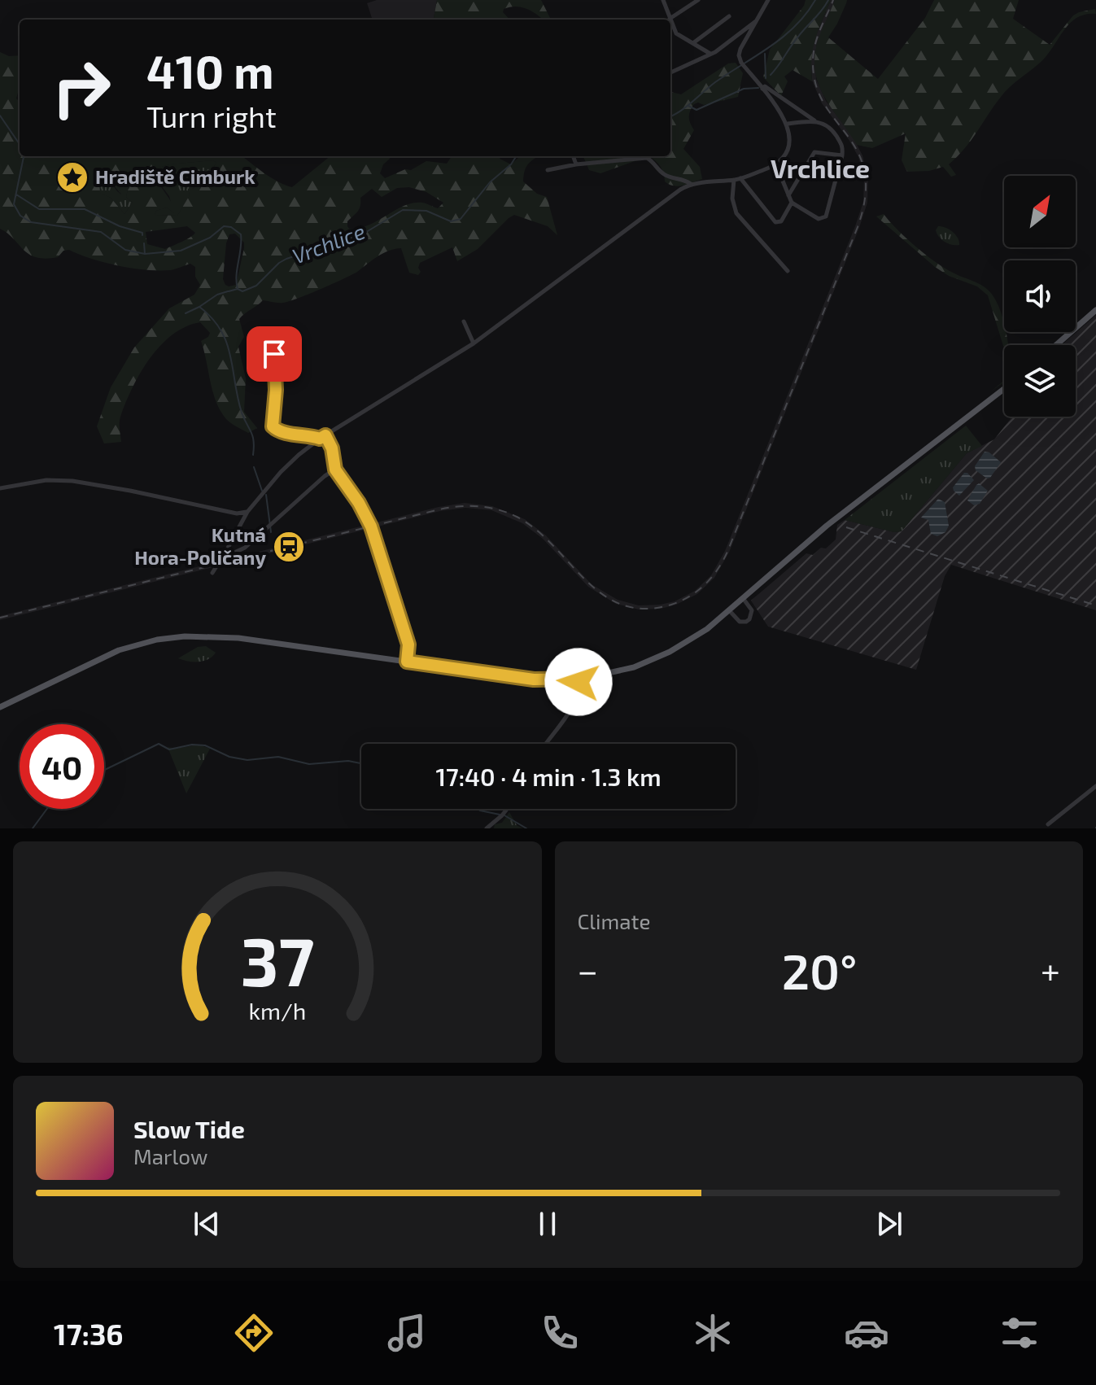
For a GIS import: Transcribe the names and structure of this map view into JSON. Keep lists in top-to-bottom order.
{
  "districts": ["Vrchlice"],
  "water": ["Vrchlice"],
  "places": {
    "place": ["Hradiště Cimburk"],
    "station": ["Kutná Hora-Poličany"]
  },
  "north": "top right",
  "page": {
    "turn": ["410 m", "Turn right"],
    "limit": "40",
    "trip": "17:40 · 4 min · 1.3 km",
    "tile": "Climate",
    "heat": ["−", "20°", "+"],
    "song": ["Slow Tide", "Marlow"],
    "tabs": "17:36",
    "gauge": ["37", "km/h"]
  }
}
